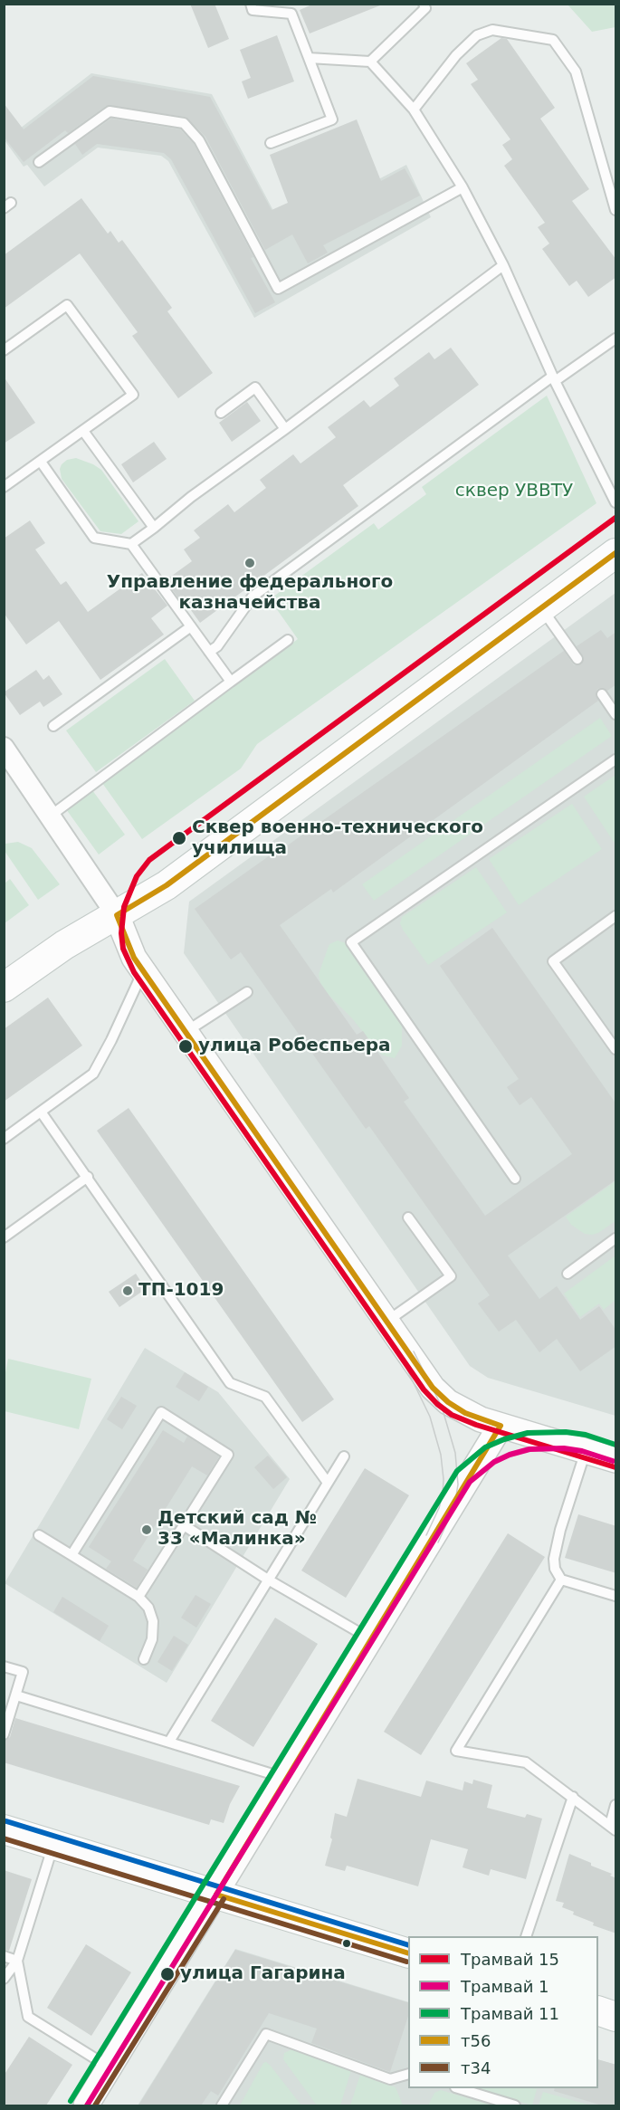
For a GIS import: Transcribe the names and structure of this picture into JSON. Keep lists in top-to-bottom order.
{
  "parks": ["сквер УВВТУ"],
  "places": [
    "Управление федерального казначейства",
    "Сквер военно-технического училища",
    "улица Робеспьера",
    "ТП-1019",
    "Детский сад № 33 «Малинка»",
    "улица Гагарина"
  ],
  "lines": [
    "tram line 15",
    "transit line т56",
    "tram line 11",
    "tram line 1",
    "transit line т34"
  ],
  "legend": [
    "Трамвай 15",
    "Трамвай 1",
    "Трамвай 11",
    "т56",
    "т34"
  ]
}
